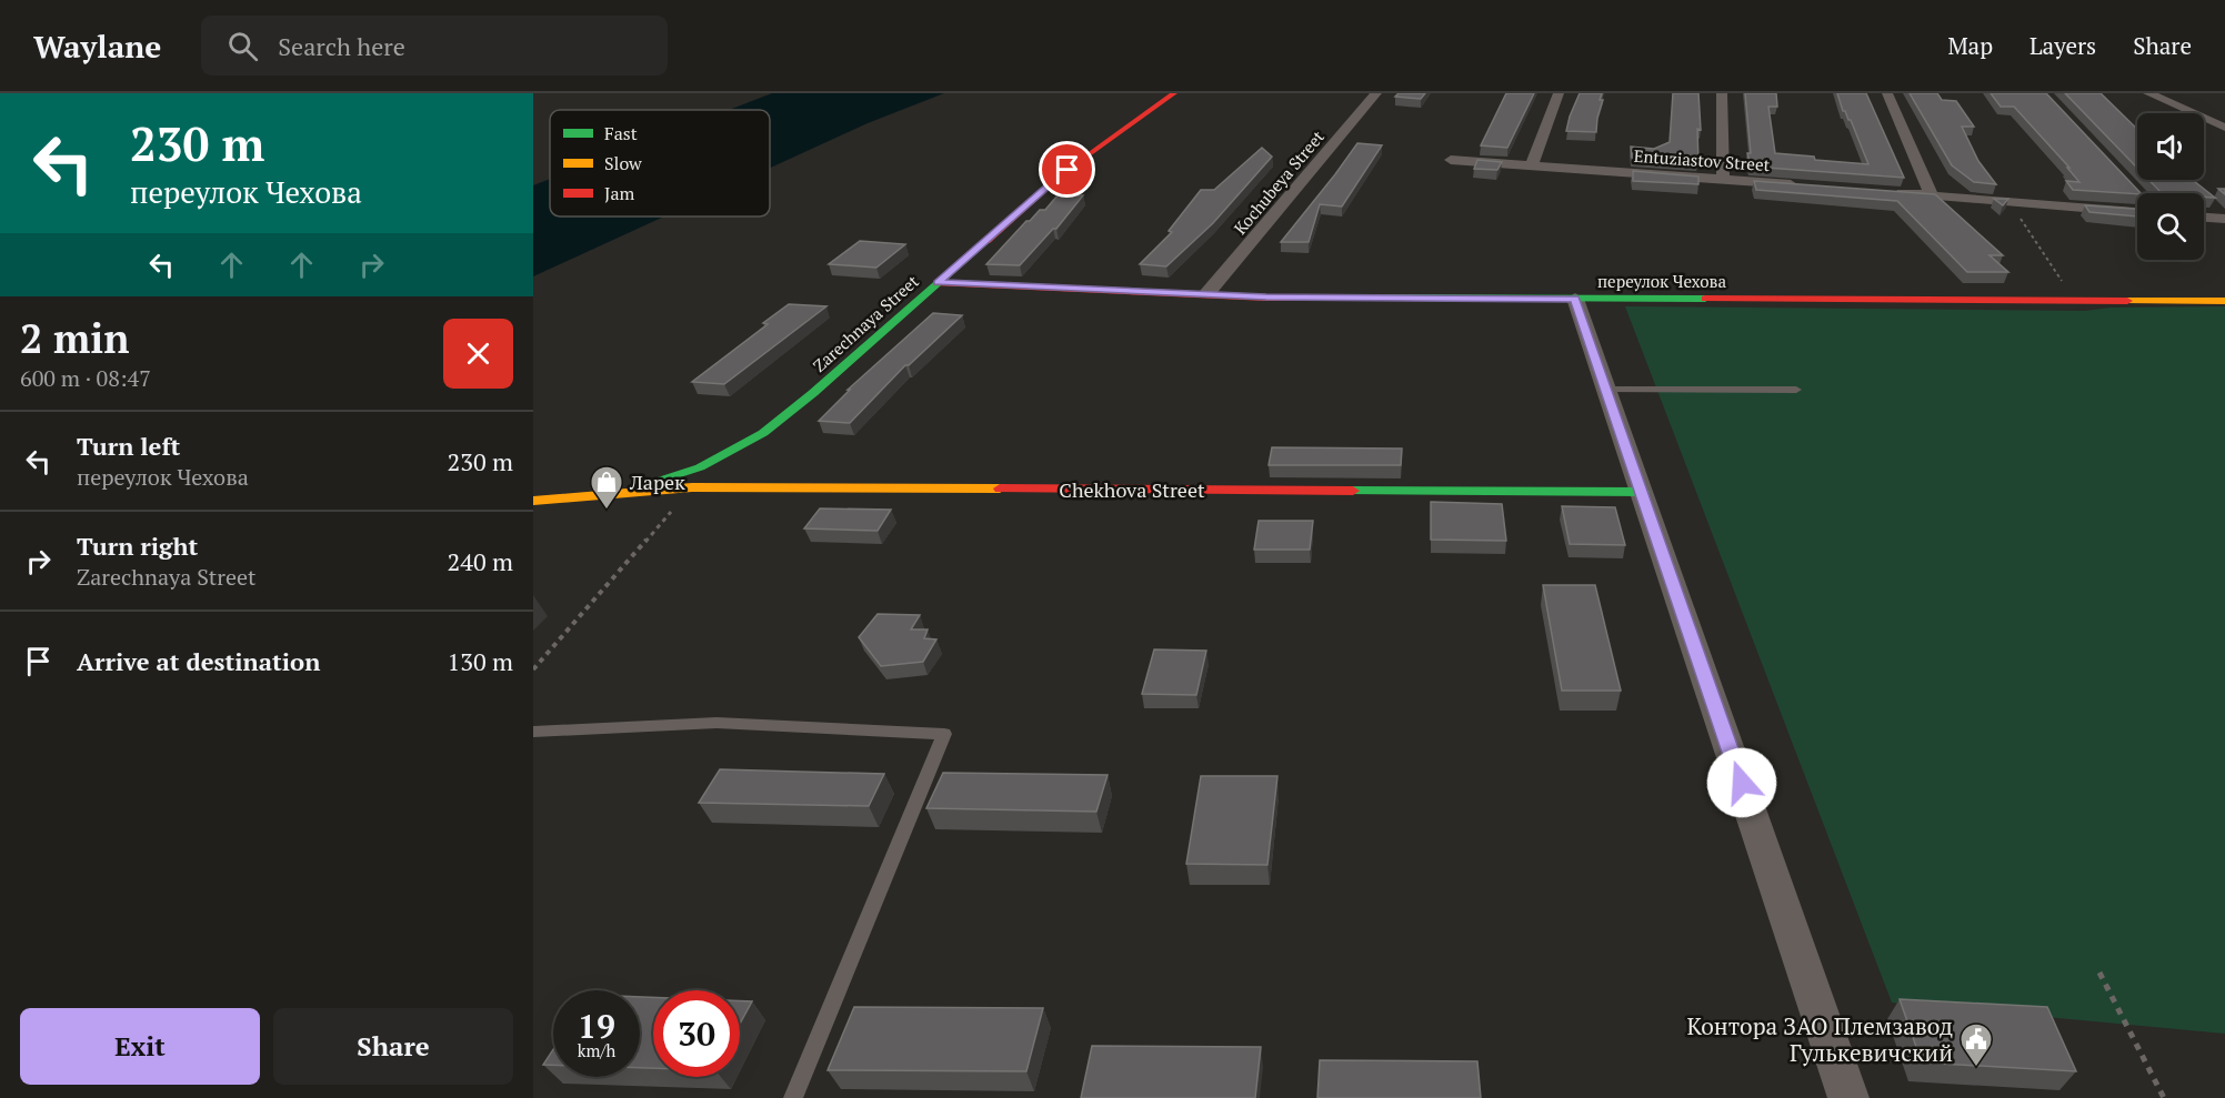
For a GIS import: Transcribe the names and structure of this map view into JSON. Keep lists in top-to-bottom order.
{
  "streets": {
    "street": [
      "Entuziastov Street",
      "Kochubeya Street",
      "переулок Чехова",
      "Zarechnaya Street",
      "Chekhova Street"
    ]
  },
  "crossings": [
    ["Kochubeya Street", "переулок Чехова"],
    ["переулок Чехова", "Zarechnaya Street"],
    ["Zarechnaya Street", "Chekhova Street"]
  ],
  "places": {
    "shop": ["Ларек"],
    "public building": ["Контора ЗАО Племзавод Гулькевичский"]
  },
  "legend": ["Fast", "Slow", "Jam"],
  "page": {
    "header": "Waylane",
    "search": "Search here",
    "nav": ["Map", "Layers", "Share"],
    "turn": ["230 m", "переулок Чехова"],
    "heading": ["2 min", "600 m · 08:47"],
    "list": [
      {
        "name": "Turn left",
        "note": "переулок Чехова",
        "value": "230 m"
      },
      {
        "name": "Turn right",
        "note": "Zarechnaya Street",
        "value": "240 m"
      },
      {
        "name": "Arrive at destination",
        "value": "130 m"
      }
    ],
    "speed": "19 km/h",
    "limit": "30",
    "buttons": ["Exit", "Share"]
  }
}
